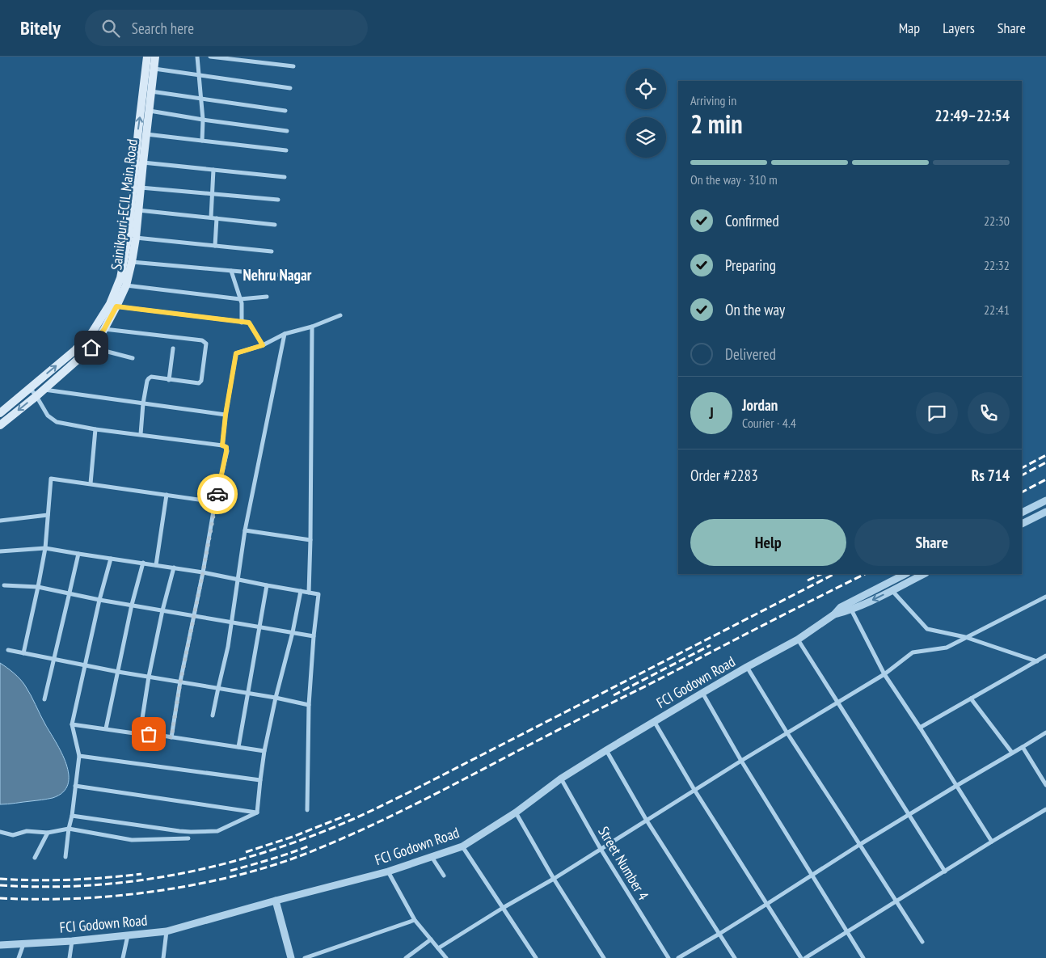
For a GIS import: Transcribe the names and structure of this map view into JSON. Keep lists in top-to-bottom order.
{
  "streets": {
    "main road": ["Sainikpuri-ECIL Main Road"],
    "street": ["FCI Godown Road", "Street Number 4"]
  },
  "crossings": [
    ["FCI Godown Road", "Street Number 4"]
  ],
  "districts": ["Nehru Nagar"],
  "page": {
    "header": "Bitely",
    "search": "Search here",
    "nav": ["Map", "Layers", "Share"],
    "heading": ["2 min", "Arriving in", "22:49–22:54"],
    "panel": [
      "Jordan",
      "Courier · 4.4",
      "Order #2283",
      "Rs 714"
    ],
    "bar": "On the way · 310 m",
    "list": [
      ["Confirmed", "22:30"],
      ["Preparing", "22:32"],
      ["On the way", "22:41"],
      "Delivered"
    ],
    "round": "J",
    "buttons": ["Help", "Share"]
  }
}
